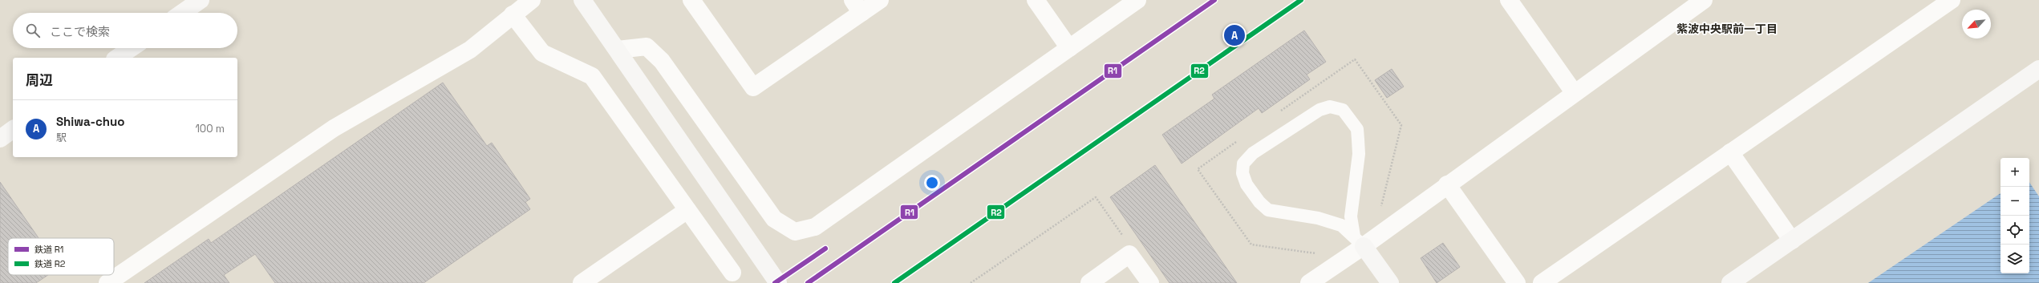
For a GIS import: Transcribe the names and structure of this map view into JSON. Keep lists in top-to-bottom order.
{
  "districts": ["紫波中央駅前一丁目"],
  "lines": ["rail line R1", "rail line R2"],
  "legend": ["鉄道 R1", "鉄道 R2"],
  "north": "bottom left",
  "page": {
    "search": "ここで検索",
    "pins": "A",
    "heading": "周辺",
    "list": [
      {
        "mark": "A",
        "name": "Shiwa-chuo",
        "note": "駅",
        "value": "100 m"
      }
    ],
    "map_buttons": ["+", "−"]
  }
}
